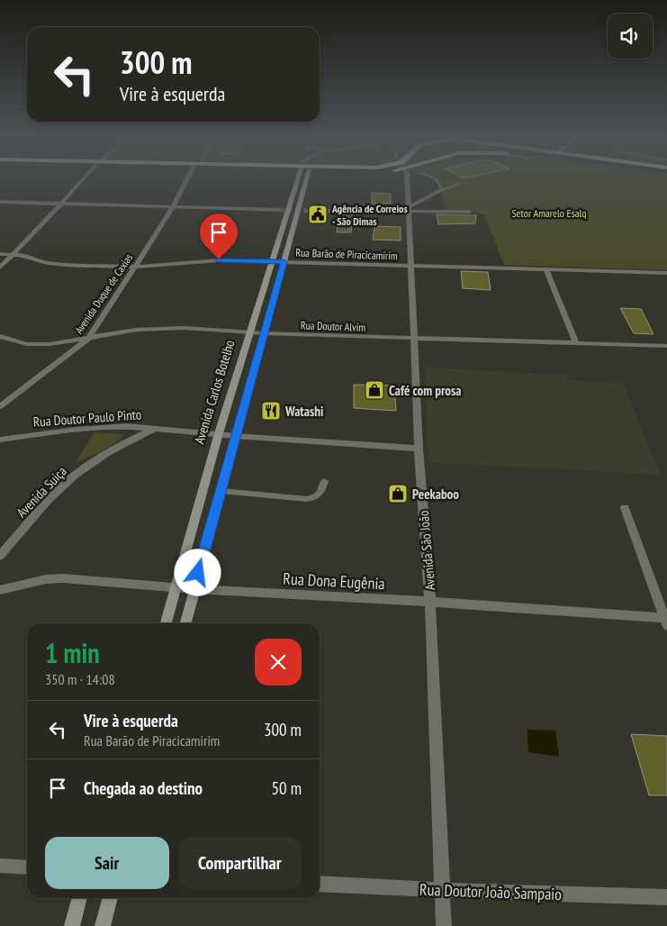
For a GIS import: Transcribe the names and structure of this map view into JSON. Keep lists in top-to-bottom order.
{
  "streets": {
    "main road": ["Avenida Carlos Botelho"],
    "street": [
      "Rua Barão de Piracicamirim",
      "Avenida Duque de Caxias",
      "Rua Doutor Alvim",
      "Rua Doutor Paulo Pinto",
      "Avenida Suiça",
      "Avenida São João",
      "Rua Dona Eugênia",
      "Rua Doutor João Sampaio"
    ]
  },
  "crossings": [
    ["Rua Barão de Piracicamirim", "Avenida Duque de Caxias"],
    ["Rua Barão de Piracicamirim", "Avenida Carlos Botelho"],
    ["Rua Barão de Piracicamirim", "Avenida São João"],
    ["Avenida Duque de Caxias", "Rua Doutor Alvim"],
    ["Rua Doutor Alvim", "Avenida Carlos Botelho"],
    ["Rua Doutor Alvim", "Avenida São João"],
    ["Avenida Carlos Botelho", "Rua Doutor Paulo Pinto"],
    ["Avenida Carlos Botelho", "Rua Dona Eugênia"],
    ["Rua Doutor Paulo Pinto", "Avenida Suiça"],
    ["Rua Doutor Paulo Pinto", "Avenida São João"],
    ["Avenida São João", "Rua Dona Eugênia"],
    ["Avenida São João", "Rua Doutor João Sampaio"]
  ],
  "parks": ["Setor Amarelo Esalq"],
  "places": {
    "public building": ["Agência de Correios - São Dimas"],
    "shop": ["Café com prosa", "Peekaboo"],
    "restaurant": ["Watashi"]
  },
  "page": {
    "turn": ["300 m", "Vire à esquerda"],
    "heading": ["1 min", "350 m · 14:08"],
    "list": [
      {
        "name": "Vire à esquerda",
        "note": "Rua Barão de Piracicamirim",
        "value": "300 m"
      },
      {
        "name": "Chegada ao destino",
        "value": "50 m"
      }
    ],
    "buttons": ["Sair", "Compartilhar"]
  }
}
